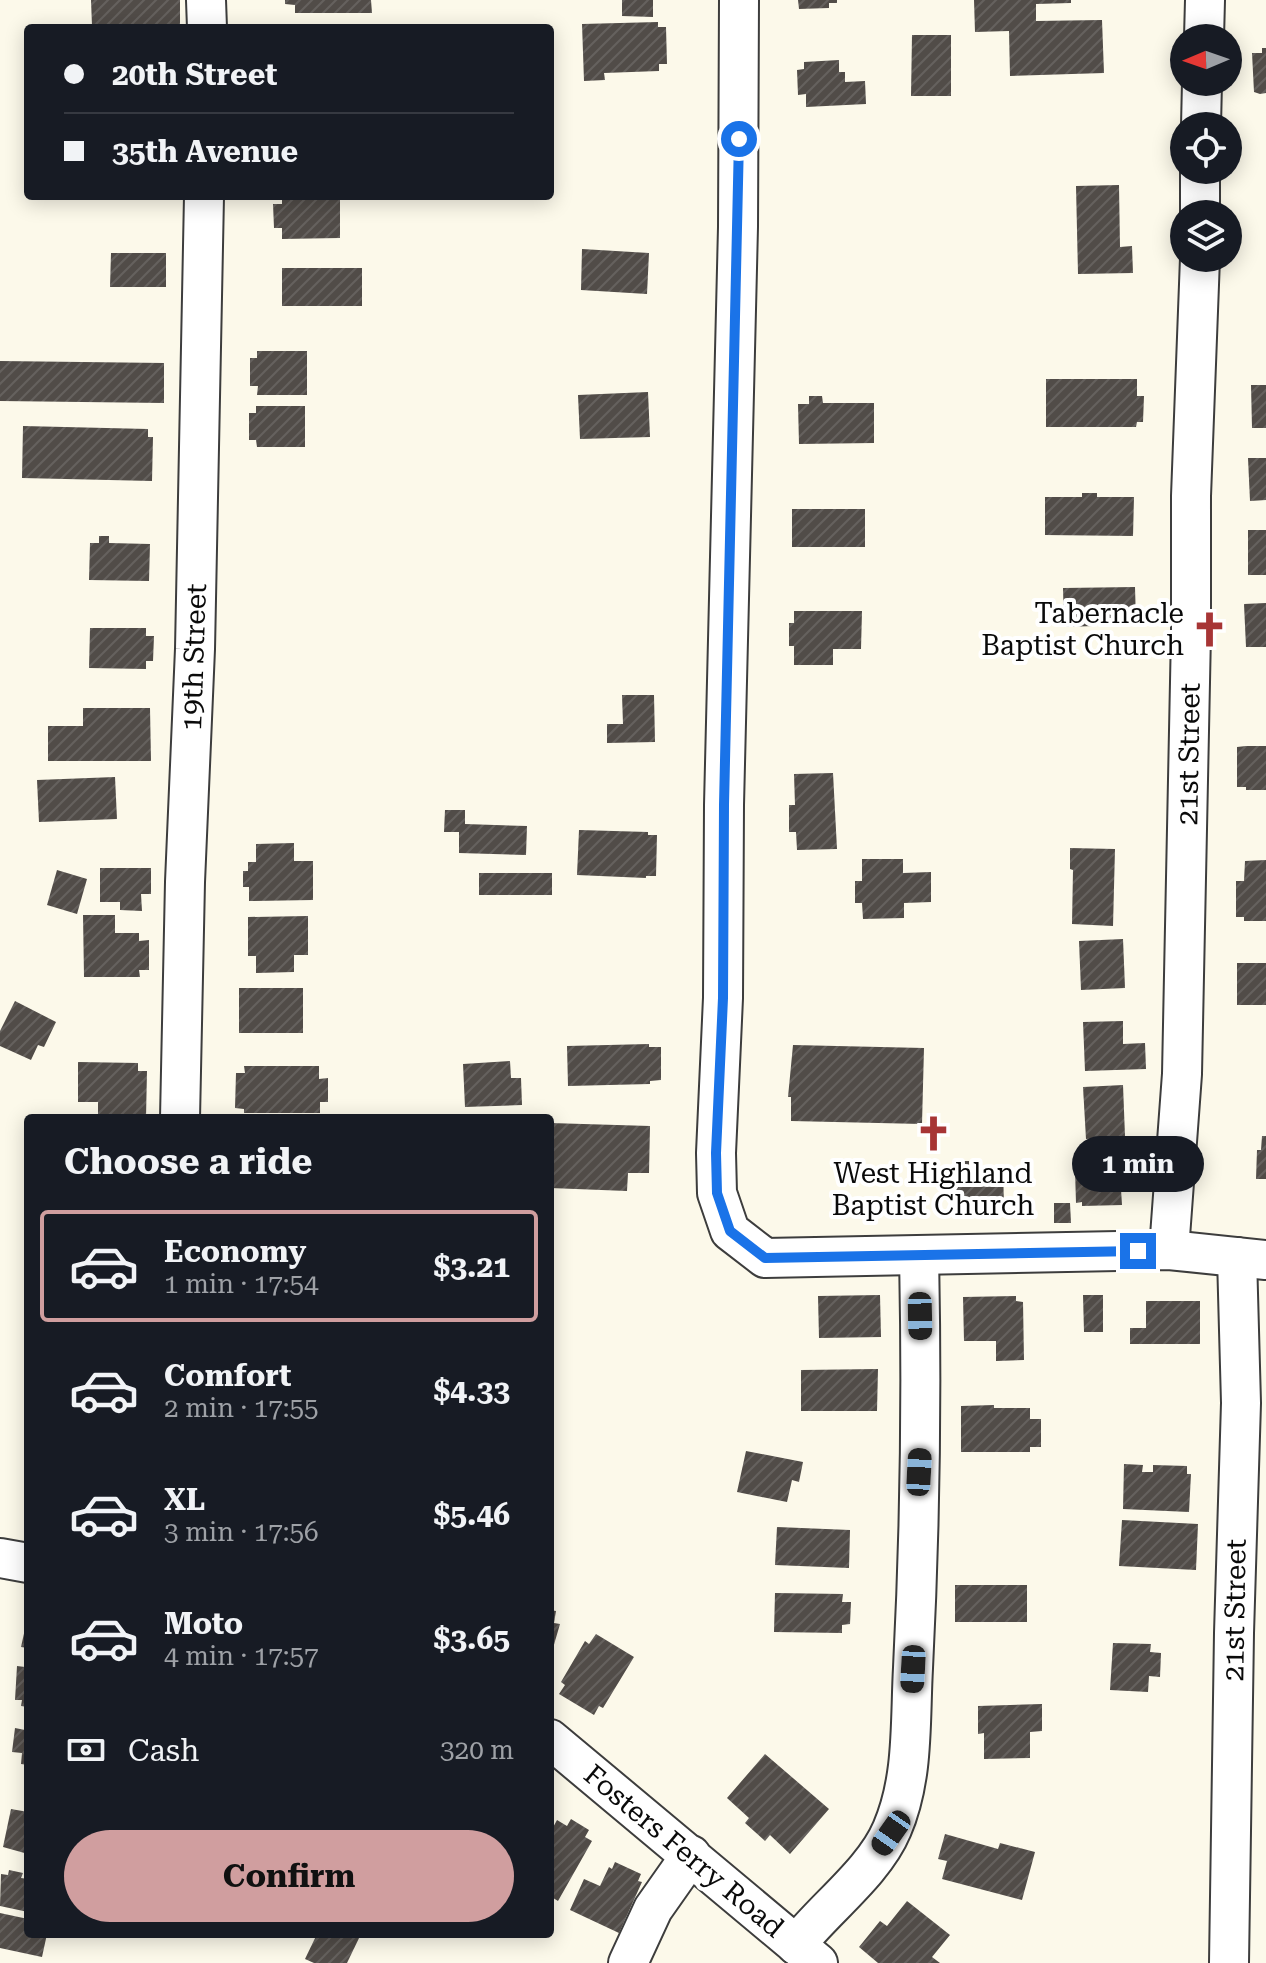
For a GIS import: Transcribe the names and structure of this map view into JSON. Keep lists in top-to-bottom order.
{
  "streets": {
    "street": ["19th Street", "21st Street", "Fosters Ferry Road"]
  },
  "places": {
    "church": ["Tabernacle Baptist Church", "West Highland Baptist Church"]
  },
  "north": "left",
  "page": {
    "banner": ["20th Street", "35th Avenue"],
    "heading": "Choose a ride",
    "bubble": "1 min",
    "list": [
      {
        "name": "Economy",
        "note": "1 min · 17:54",
        "value": "$3.21"
      },
      {
        "name": "Comfort",
        "note": "2 min · 17:55",
        "value": "$4.33"
      },
      {
        "name": "XL",
        "note": "3 min · 17:56",
        "value": "$5.46"
      },
      {
        "name": "Moto",
        "note": "4 min · 17:57",
        "value": "$3.65"
      }
    ],
    "pay": ["Cash", "320 m"],
    "buttons": "Confirm"
  }
}
